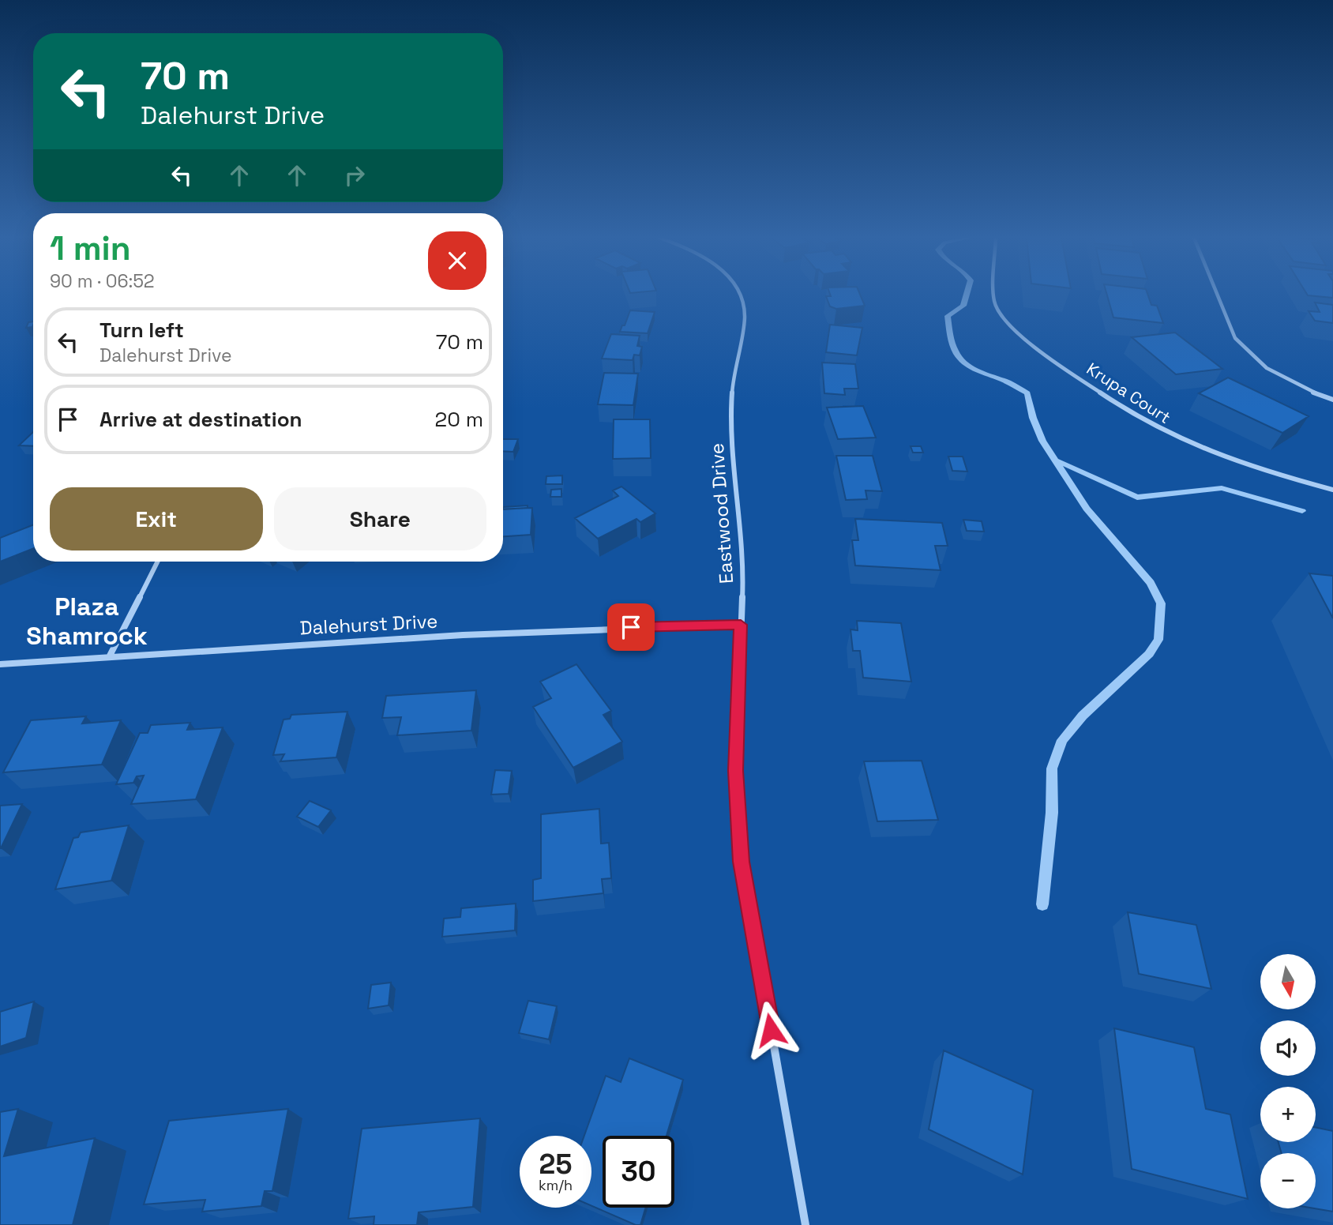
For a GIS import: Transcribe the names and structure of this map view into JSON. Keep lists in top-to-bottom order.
{
  "streets": {
    "street": ["Krupa Court", "Eastwood Drive", "Dalehurst Drive"]
  },
  "crossings": [
    ["Eastwood Drive", "Dalehurst Drive"]
  ],
  "districts": ["Plaza Shamrock"],
  "north": "bottom",
  "page": {
    "turn": ["70 m", "Dalehurst Drive"],
    "heading": ["1 min", "90 m · 06:52"],
    "list": [
      {
        "name": "Turn left",
        "note": "Dalehurst Drive",
        "value": "70 m"
      },
      {
        "name": "Arrive at destination",
        "value": "20 m"
      }
    ],
    "buttons": ["Exit", "Share"],
    "map_buttons": ["+", "−"],
    "speed": "25 km/h",
    "limit": "30"
  }
}
